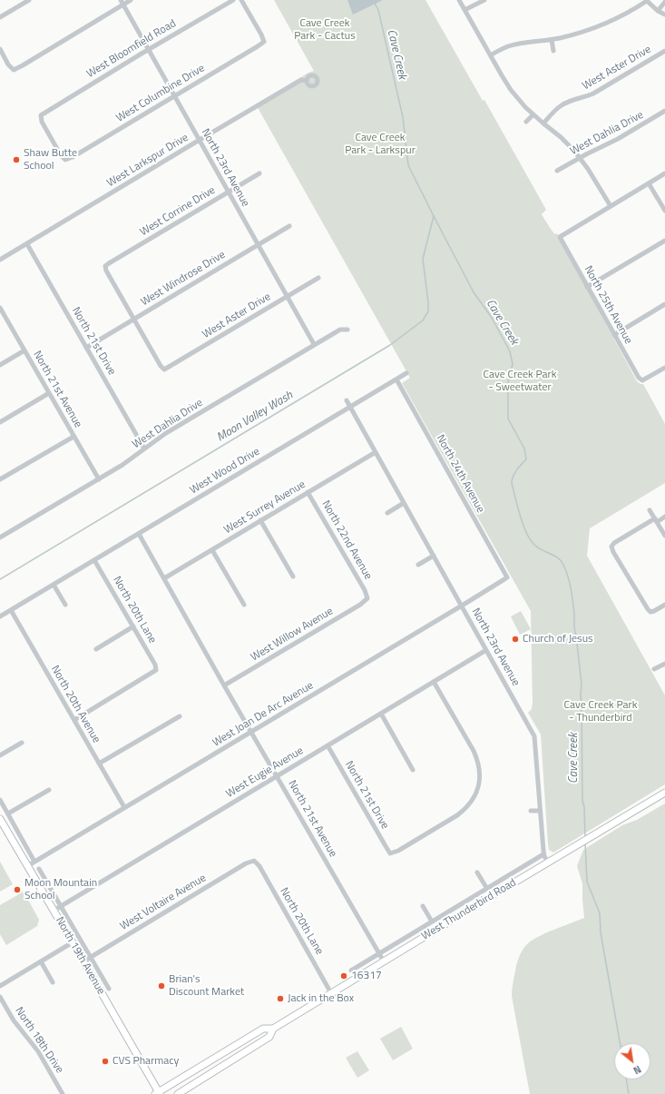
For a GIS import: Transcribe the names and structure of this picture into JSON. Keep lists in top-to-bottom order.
{
  "streets": {
    "main road": ["West Thunderbird Road", "North 19th Avenue"],
    "street": [
      "West Bloomfield Road",
      "West Aster Drive",
      "West Columbine Drive",
      "West Dahlia Drive",
      "West Larkspur Drive",
      "North 23rd Avenue",
      "West Corrine Drive",
      "West Windrose Drive",
      "North 25th Avenue",
      "North 21st Drive",
      "North 21st Avenue",
      "West Wood Drive",
      "North 24th Avenue",
      "West Surrey Avenue",
      "North 22nd Avenue",
      "North 20th Lane",
      "West Willow Avenue",
      "North 20th Avenue",
      "West Joan De Arc Avenue",
      "West Eugie Avenue",
      "West Voltaire Avenue",
      "North 18th Drive"
    ]
  },
  "crossings": [
    ["West Bloomfield Road", "West Columbine Drive"],
    ["West Bloomfield Road", "North 23rd Avenue"],
    ["West Aster Drive", "North 23rd Avenue"],
    ["West Aster Drive", "West Corrine Drive"],
    ["West Aster Drive", "West Windrose Drive"],
    ["West Columbine Drive", "North 23rd Avenue"],
    ["West Dahlia Drive", "North 23rd Avenue"],
    ["West Dahlia Drive", "North 21st Drive"],
    ["West Dahlia Drive", "North 21st Avenue"],
    ["West Larkspur Drive", "North 23rd Avenue"],
    ["West Larkspur Drive", "North 21st Drive"],
    ["North 23rd Avenue", "West Corrine Drive"],
    ["North 23rd Avenue", "West Windrose Drive"],
    ["North 23rd Avenue", "West Wood Drive"],
    ["North 23rd Avenue", "West Surrey Avenue"],
    ["North 23rd Avenue", "West Joan De Arc Avenue"],
    ["North 23rd Avenue", "West Eugie Avenue"],
    ["North 23rd Avenue", "West Thunderbird Road"],
    ["West Corrine Drive", "West Windrose Drive"],
    ["West Windrose Drive", "North 21st Drive"],
    ["North 21st Drive", "West Eugie Avenue"],
    ["North 21st Avenue", "West Wood Drive"],
    ["North 21st Avenue", "West Surrey Avenue"],
    ["North 21st Avenue", "West Willow Avenue"],
    ["North 21st Avenue", "West Joan De Arc Avenue"],
    ["North 21st Avenue", "West Eugie Avenue"],
    ["North 21st Avenue", "West Thunderbird Road"],
    ["West Wood Drive", "North 24th Avenue"],
    ["West Wood Drive", "North 20th Lane"],
    ["West Wood Drive", "North 20th Avenue"],
    ["North 24th Avenue", "West Joan De Arc Avenue"],
    ["West Surrey Avenue", "North 22nd Avenue"],
    ["North 22nd Avenue", "West Willow Avenue"],
    ["North 20th Lane", "North 20th Avenue"],
    ["North 20th Lane", "West Voltaire Avenue"],
    ["North 20th Lane", "West Thunderbird Road"],
    ["North 20th Avenue", "West Joan De Arc Avenue"],
    ["West Joan De Arc Avenue", "North 19th Avenue"],
    ["West Eugie Avenue", "North 19th Avenue"],
    ["West Voltaire Avenue", "North 19th Avenue"],
    ["West Thunderbird Road", "North 19th Avenue"]
  ],
  "water": ["Cave Creek", "Moon Valley Wash"],
  "parks": [
    "Cave Creek Park - Cactus",
    "Cave Creek Park - Larkspur",
    "Cave Creek Park - Sweetwater",
    "Cave Creek Park - Thunderbird"
  ],
  "places": [
    "Shaw Butte School",
    "Church of Jesus",
    "Moon Mountain School",
    "16317",
    "Brian's Discount Market",
    "Jack in the Box",
    "CVS Pharmacy"
  ],
  "north": "bottom right"
}
